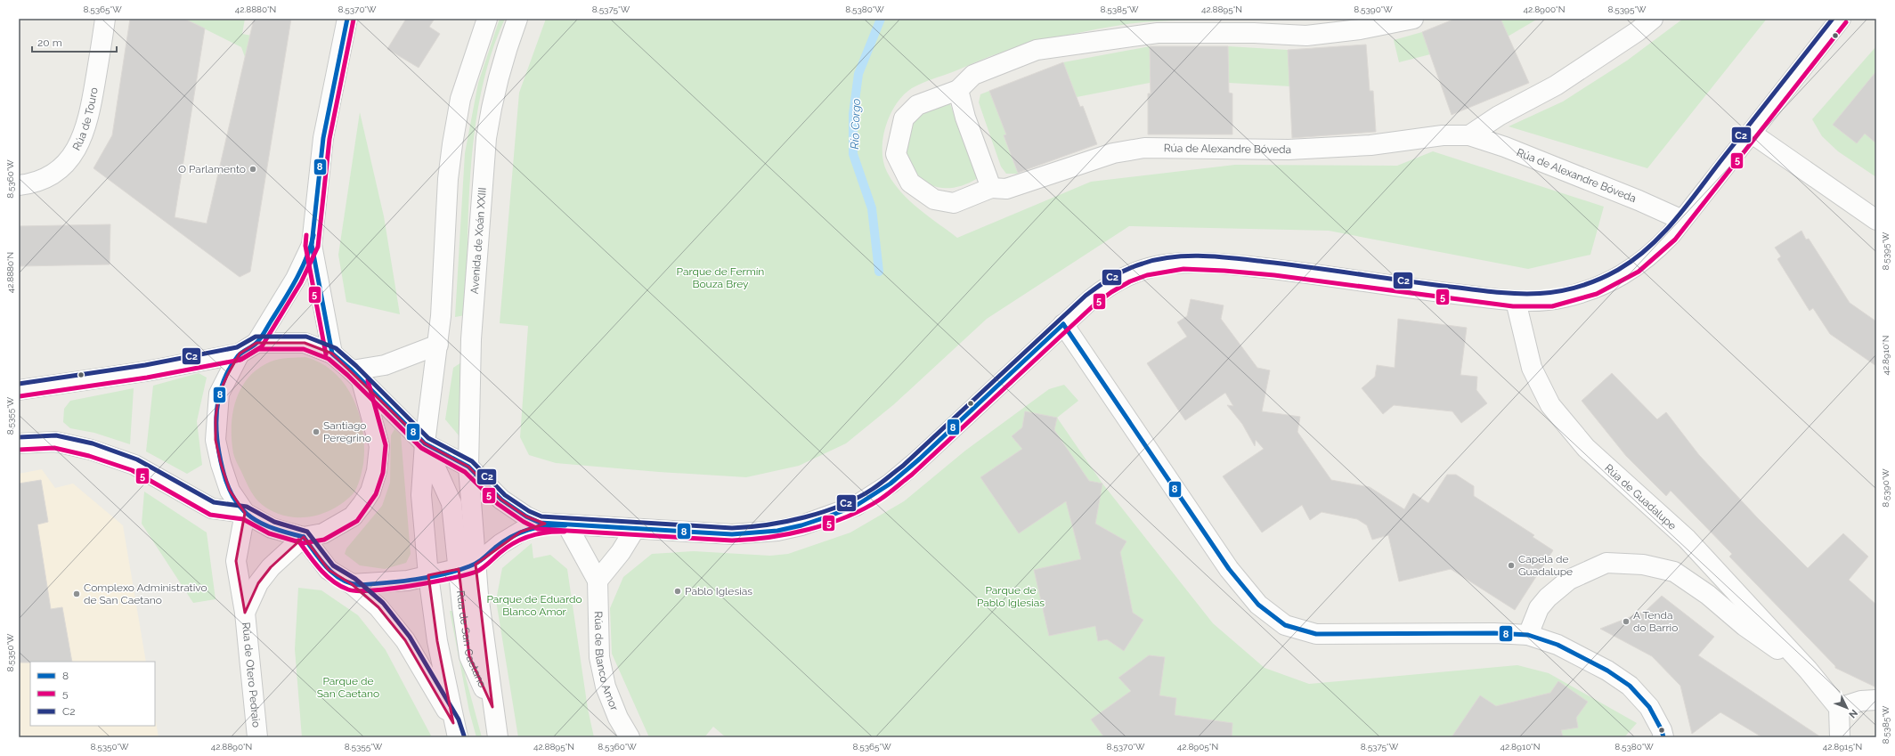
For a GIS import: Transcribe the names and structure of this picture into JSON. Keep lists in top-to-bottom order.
{
  "streets": {
    "street": [
      "Rúa de Touro",
      "Rúa de Alexandre Bóveda",
      "Avenida de Xoán XXIII",
      "Rúa de Guadalupe",
      "Rúa de San Caetano",
      "Rúa de Blanco Amor",
      "Rúa de Otero Pedraio"
    ]
  },
  "crossings": [
    ["Avenida de Xoán XXIII", "Rúa de San Caetano"]
  ],
  "water": ["Río Corgo"],
  "parks": [
    "Parque de Fermín Bouza Brey",
    "Parque de Pablo Iglesias",
    "Parque de Eduardo Blanco Amor",
    "Parque de San Caetano"
  ],
  "places": [
    "O Parlamento",
    "Santiago Peregrino",
    "Capela de Guadalupe",
    "Pablo Iglesias",
    "Complexo Administrativo de San Caetano",
    "A Tenda do Barrio"
  ],
  "lines": ["transit line 8", "transit line C2", "transit line 5"],
  "legend": ["8", "5", "C2"],
  "scale_bar": "20 m",
  "north": "bottom right",
  "coordinates": [
    "8.5365°W",
    "42.8880°N",
    "8.5370°W",
    "8.5375°W",
    "8.5380°W",
    "8.5385°W",
    "42.8895°N",
    "8.5390°W",
    "42.8900°N",
    "8.5395°W",
    "8.5360°W",
    "42.8910°N",
    "8.5355°W",
    "8.5350°W",
    "42.8890°N",
    "42.8905°N",
    "42.8915°N"
  ]
}
